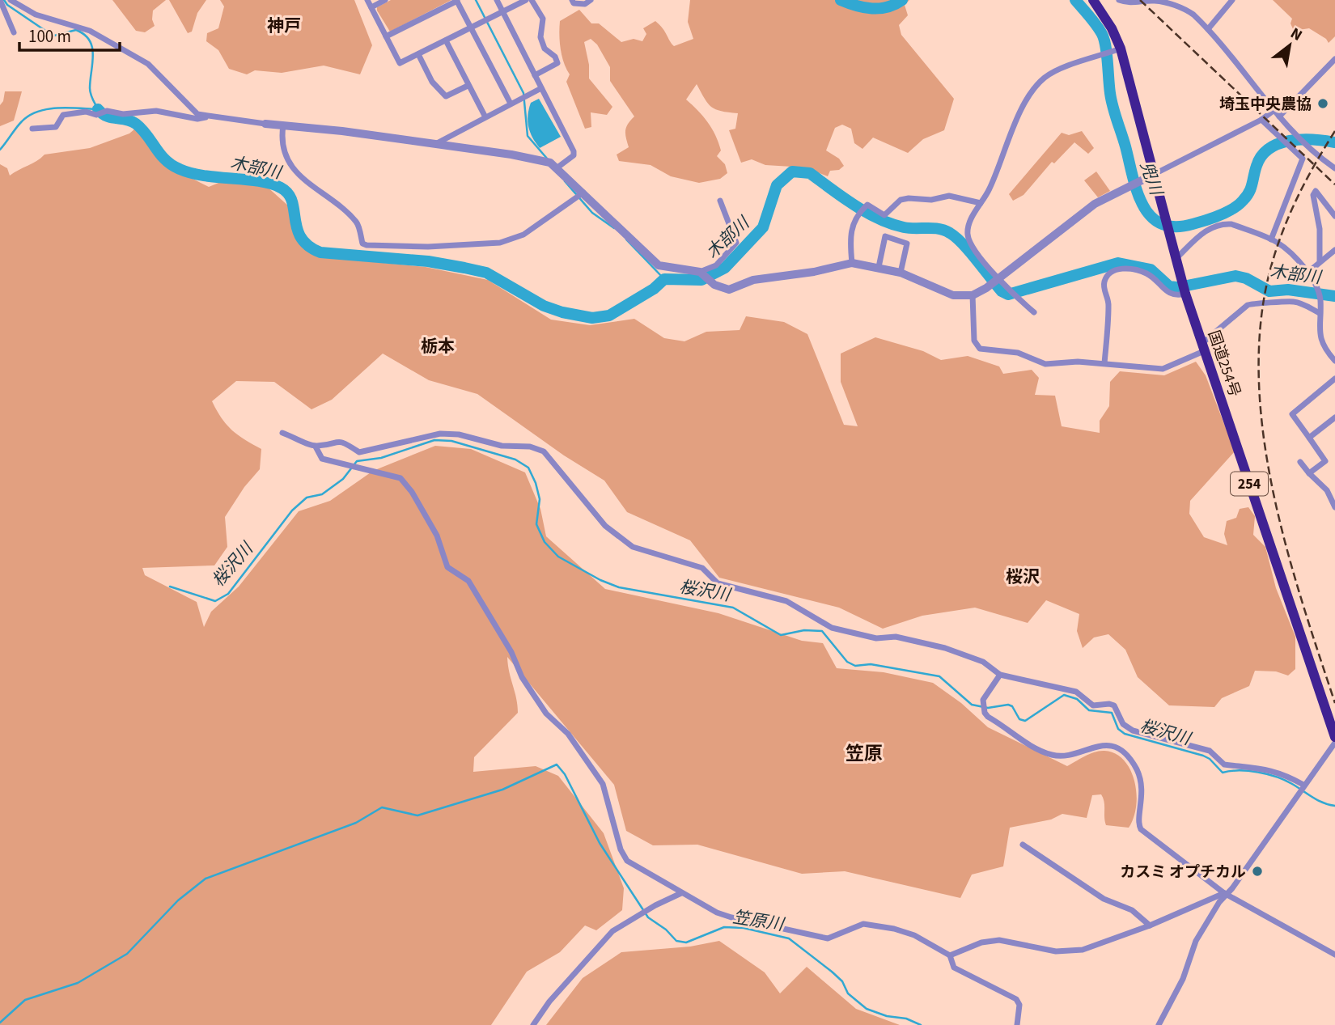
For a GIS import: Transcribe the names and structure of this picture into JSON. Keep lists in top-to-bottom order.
{
  "streets": {
    "highway": ["国道254号", "254"]
  },
  "districts": [
    "神戸",
    "栃本",
    "桜沢",
    "笠原"
  ],
  "water": [
    "木部川",
    "兜川",
    "桜沢川",
    "笠原川"
  ],
  "places": ["埼玉中央農協", "カスミ オプチカル"],
  "scale_bar": "100 m",
  "north": "top right"
}
